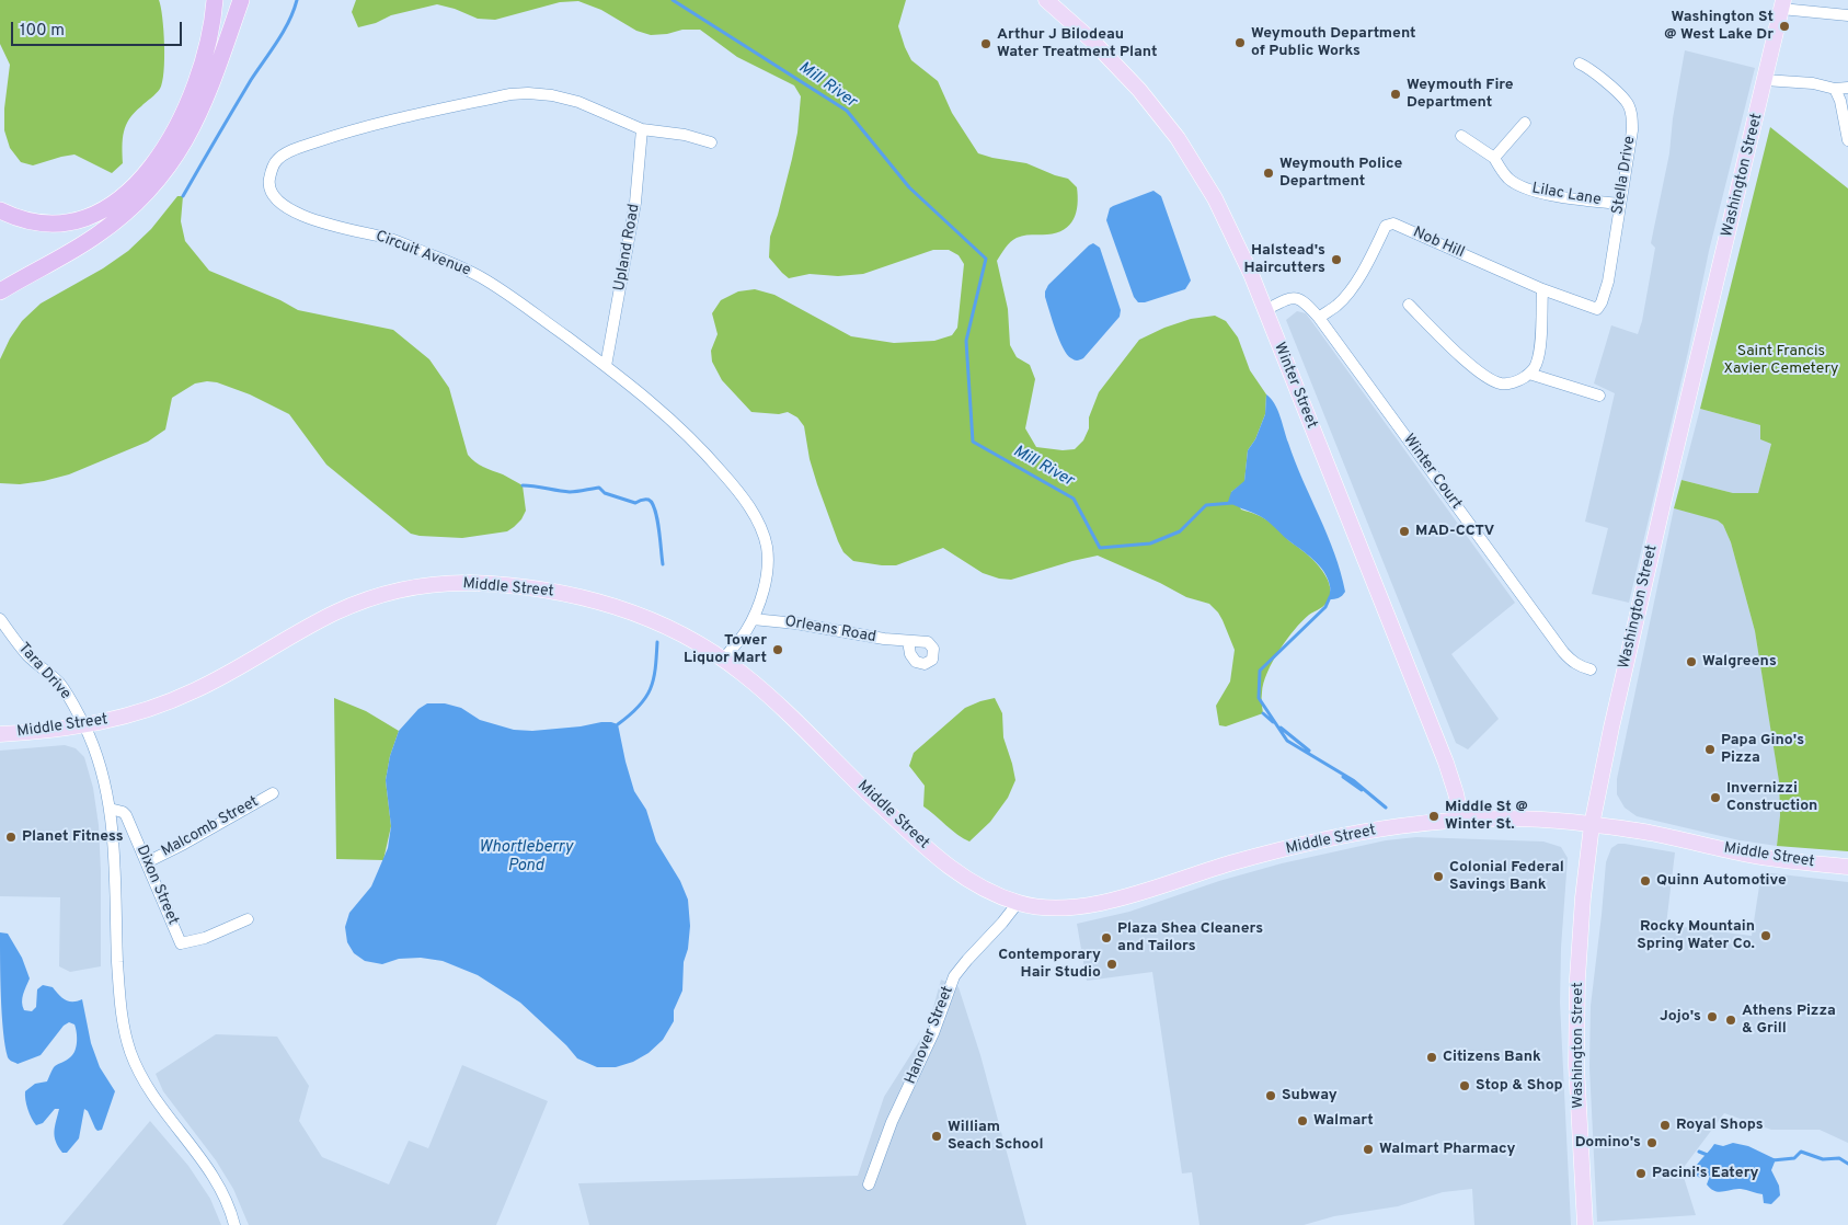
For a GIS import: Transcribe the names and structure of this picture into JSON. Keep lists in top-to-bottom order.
{
  "streets": {
    "main road": ["Washington Street", "Winter Street", "Middle Street"],
    "street": [
      "Stella Drive",
      "Lilac Lane",
      "Nob Hill",
      "Upland Road",
      "Circuit Avenue",
      "Winter Court",
      "Orleans Road",
      "Tara Drive",
      "Malcomb Street",
      "Dixon Street",
      "Hanover Street"
    ]
  },
  "crossings": [
    ["Stella Drive", "Lilac Lane"],
    ["Stella Drive", "Nob Hill"],
    ["Washington Street", "Middle Street"],
    ["Nob Hill", "Winter Court"],
    ["Upland Road", "Circuit Avenue"],
    ["Circuit Avenue", "Middle Street"],
    ["Circuit Avenue", "Orleans Road"],
    ["Winter Street", "Winter Court"],
    ["Winter Street", "Middle Street"],
    ["Middle Street", "Tara Drive"],
    ["Middle Street", "Hanover Street"],
    ["Tara Drive", "Dixon Street"],
    ["Malcomb Street", "Dixon Street"]
  ],
  "water": ["Mill River", "Whortleberry Pond"],
  "parks": ["Saint Francis Xavier Cemetery"],
  "places": [
    "Washington St @ West Lake Dr",
    "Weymouth Department of Public Works",
    "Arthur J Bilodeau Water Treatment Plant",
    "Weymouth Fire Department",
    "Weymouth Police Department",
    "Halstead's Haircutters",
    "MAD-CCTV",
    "Tower Liquor Mart",
    "Walgreens",
    "Papa Gino's Pizza",
    "Invernizzi Construction",
    "Middle St @ Winter St.",
    "Planet Fitness",
    "Colonial Federal Savings Bank",
    "Quinn Automotive",
    "Rocky Mountain Spring Water Co.",
    "Plaza Shea Cleaners and Tailors",
    "Contemporary Hair Studio",
    "Jojo's",
    "Athens Pizza & Grill",
    "Citizens Bank",
    "Stop & Shop",
    "Subway",
    "Walmart",
    "Royal Shops",
    "William Seach School",
    "Domino's",
    "Walmart Pharmacy",
    "Pacini's Eatery"
  ],
  "scale_bar": "100 m"
}
